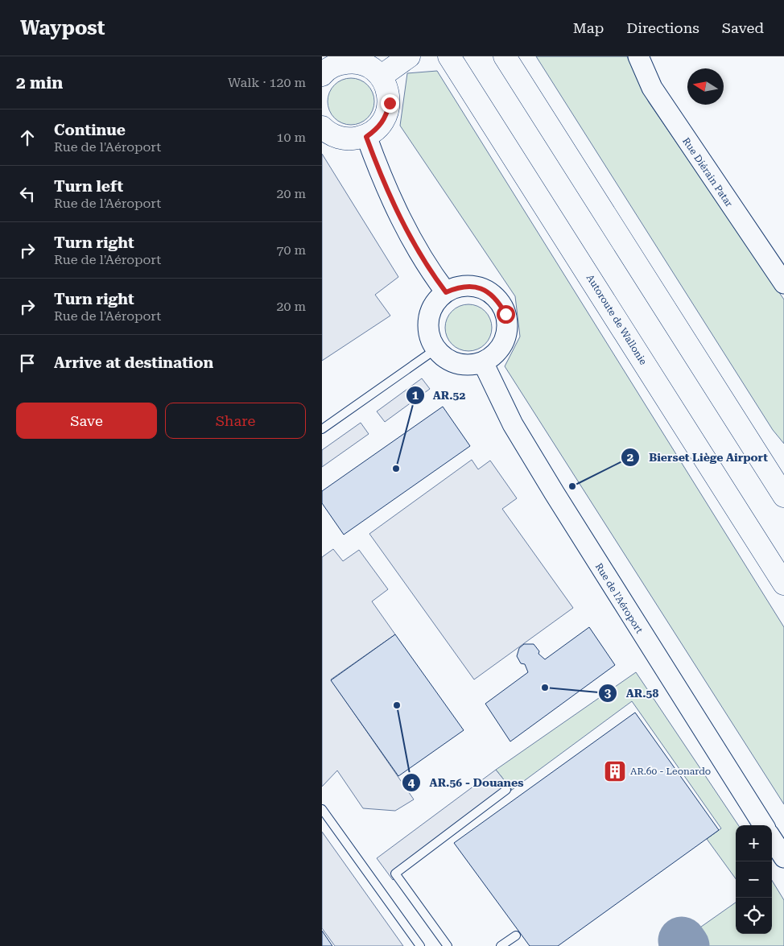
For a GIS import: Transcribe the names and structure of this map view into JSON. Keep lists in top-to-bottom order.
{
  "streets": {
    "main road": ["Autoroute de Wallonie"],
    "street": ["Rue Diérain Patar", "Rue de l'Aéroport"]
  },
  "places": {
    "other": [
      "AR.52",
      "Bierset Liège Airport",
      "AR.58",
      "AR.56 - Douanes"
    ],
    "building": ["AR.60 - Leonardo"]
  },
  "north": "left",
  "page": {
    "header": "Waypost",
    "nav": ["Map", "Directions", "Saved"],
    "heading": ["2 min", "Walk · 120 m"],
    "list": [
      ["Continue", "Rue de l'Aéroport", "10 m"],
      ["Turn left", "Rue de l'Aéroport", "20 m"],
      ["Turn right", "Rue de l'Aéroport", "70 m"],
      ["Turn right", "Rue de l'Aéroport", "20 m"],
      "Arrive at destination"
    ],
    "buttons": ["Save", "Share"],
    "map_buttons": ["+", "−"]
  }
}
